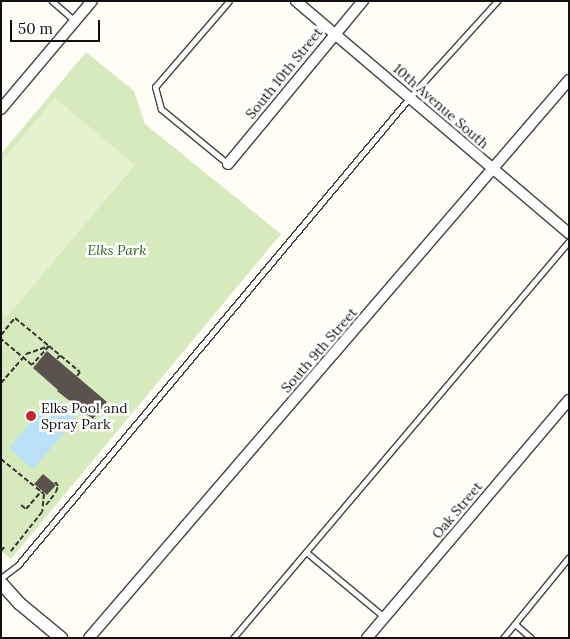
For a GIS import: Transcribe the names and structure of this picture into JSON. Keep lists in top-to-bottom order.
{
  "streets": {
    "street": [
      "South 10th Street",
      "10th Avenue South",
      "South 9th Street",
      "Oak Street"
    ]
  },
  "crossings": [
    ["South 10th Street", "10th Avenue South"],
    ["10th Avenue South", "South 9th Street"]
  ],
  "parks": ["Elks Park"],
  "places": ["Elks Pool and Spray Park"],
  "scale_bar": "50 m"
}
